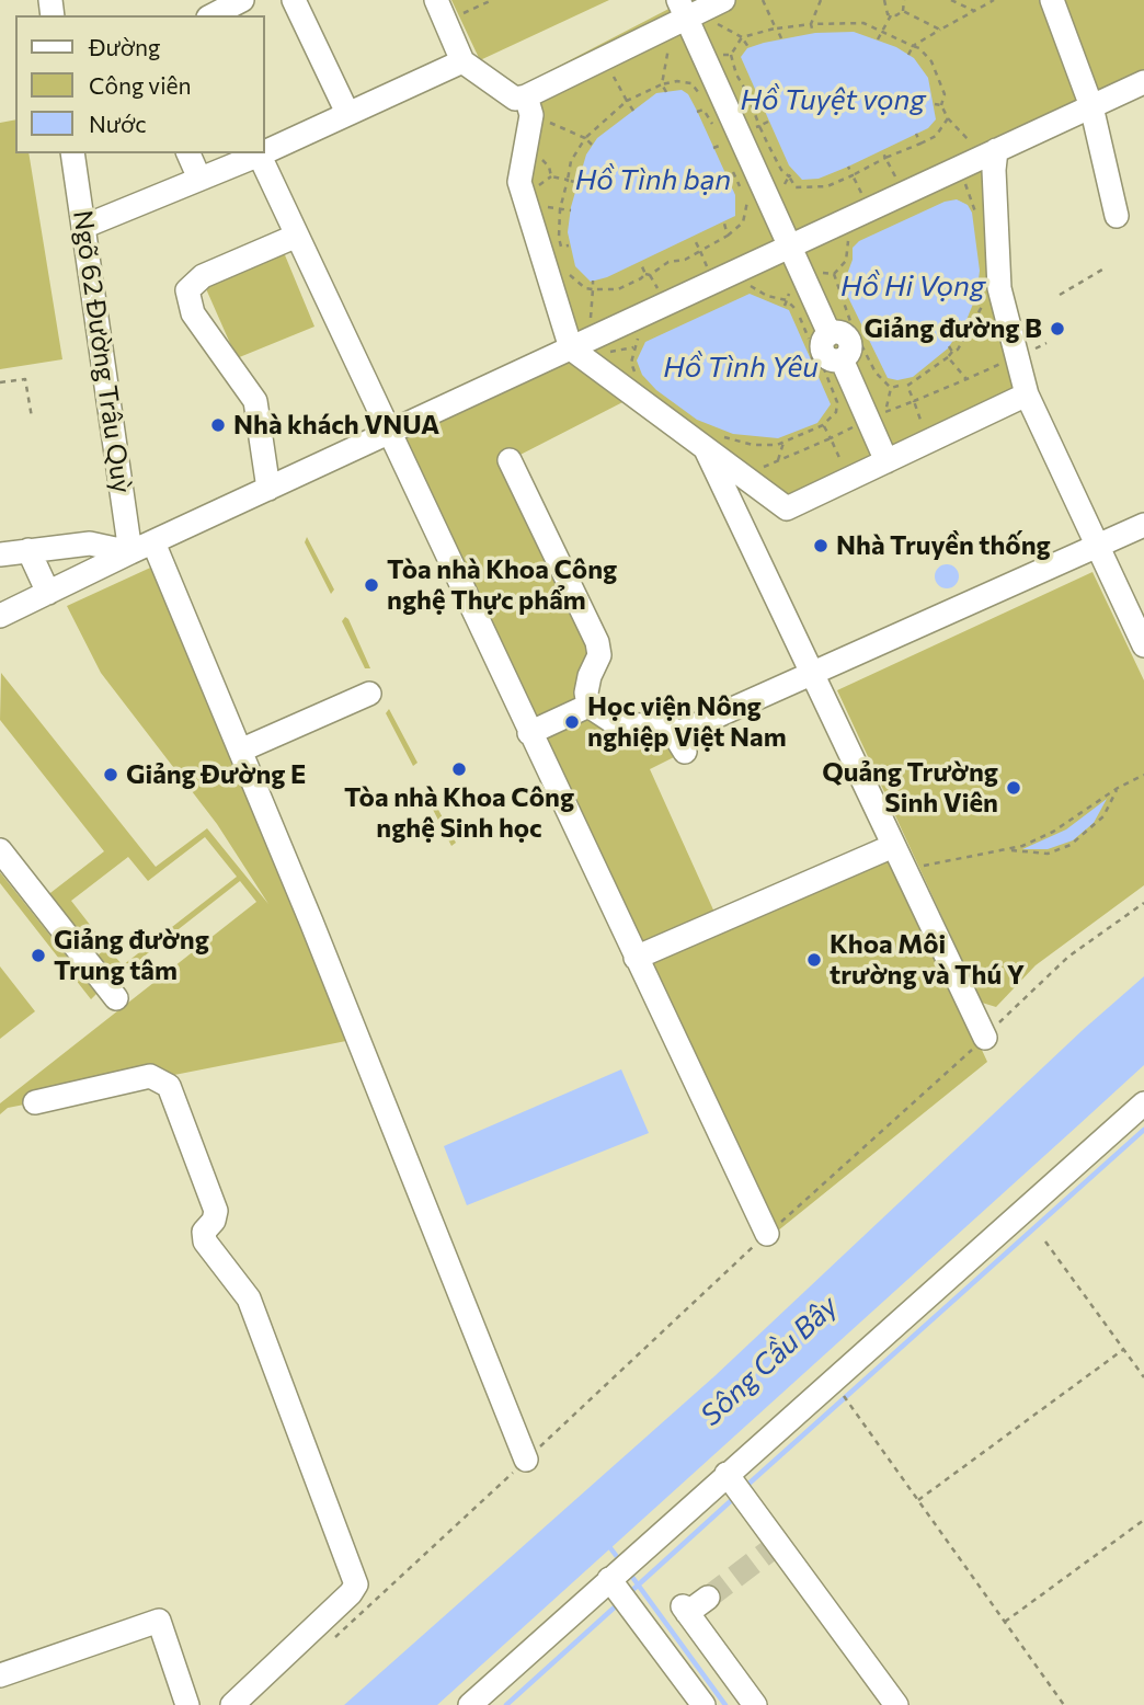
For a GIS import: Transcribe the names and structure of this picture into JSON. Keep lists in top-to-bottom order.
{
  "streets": {
    "street": ["Ngõ 62 Đường Trâu Quỳ"]
  },
  "water": [
    "Hồ Tuyệt vọng",
    "Hồ Tình bạn",
    "Hồ Hi Vọng",
    "Hồ Tình Yêu",
    "Sông Cầu Bây"
  ],
  "places": [
    "Giảng đường B",
    "Nhà khách VNUA",
    "Nhà Truyền thống",
    "Tòa nhà Khoa Công nghệ Thực phẩm",
    "Học viện Nông nghiệp Việt Nam",
    "Tòa nhà Khoa Công nghệ Sinh học",
    "Giảng Đường E",
    "Quảng Trường Sinh Viên",
    "Giảng đường Trung tâm",
    "Khoa Môi trường và Thú Y"
  ],
  "legend": ["Đường", "Công viên", "Nước"]
}
